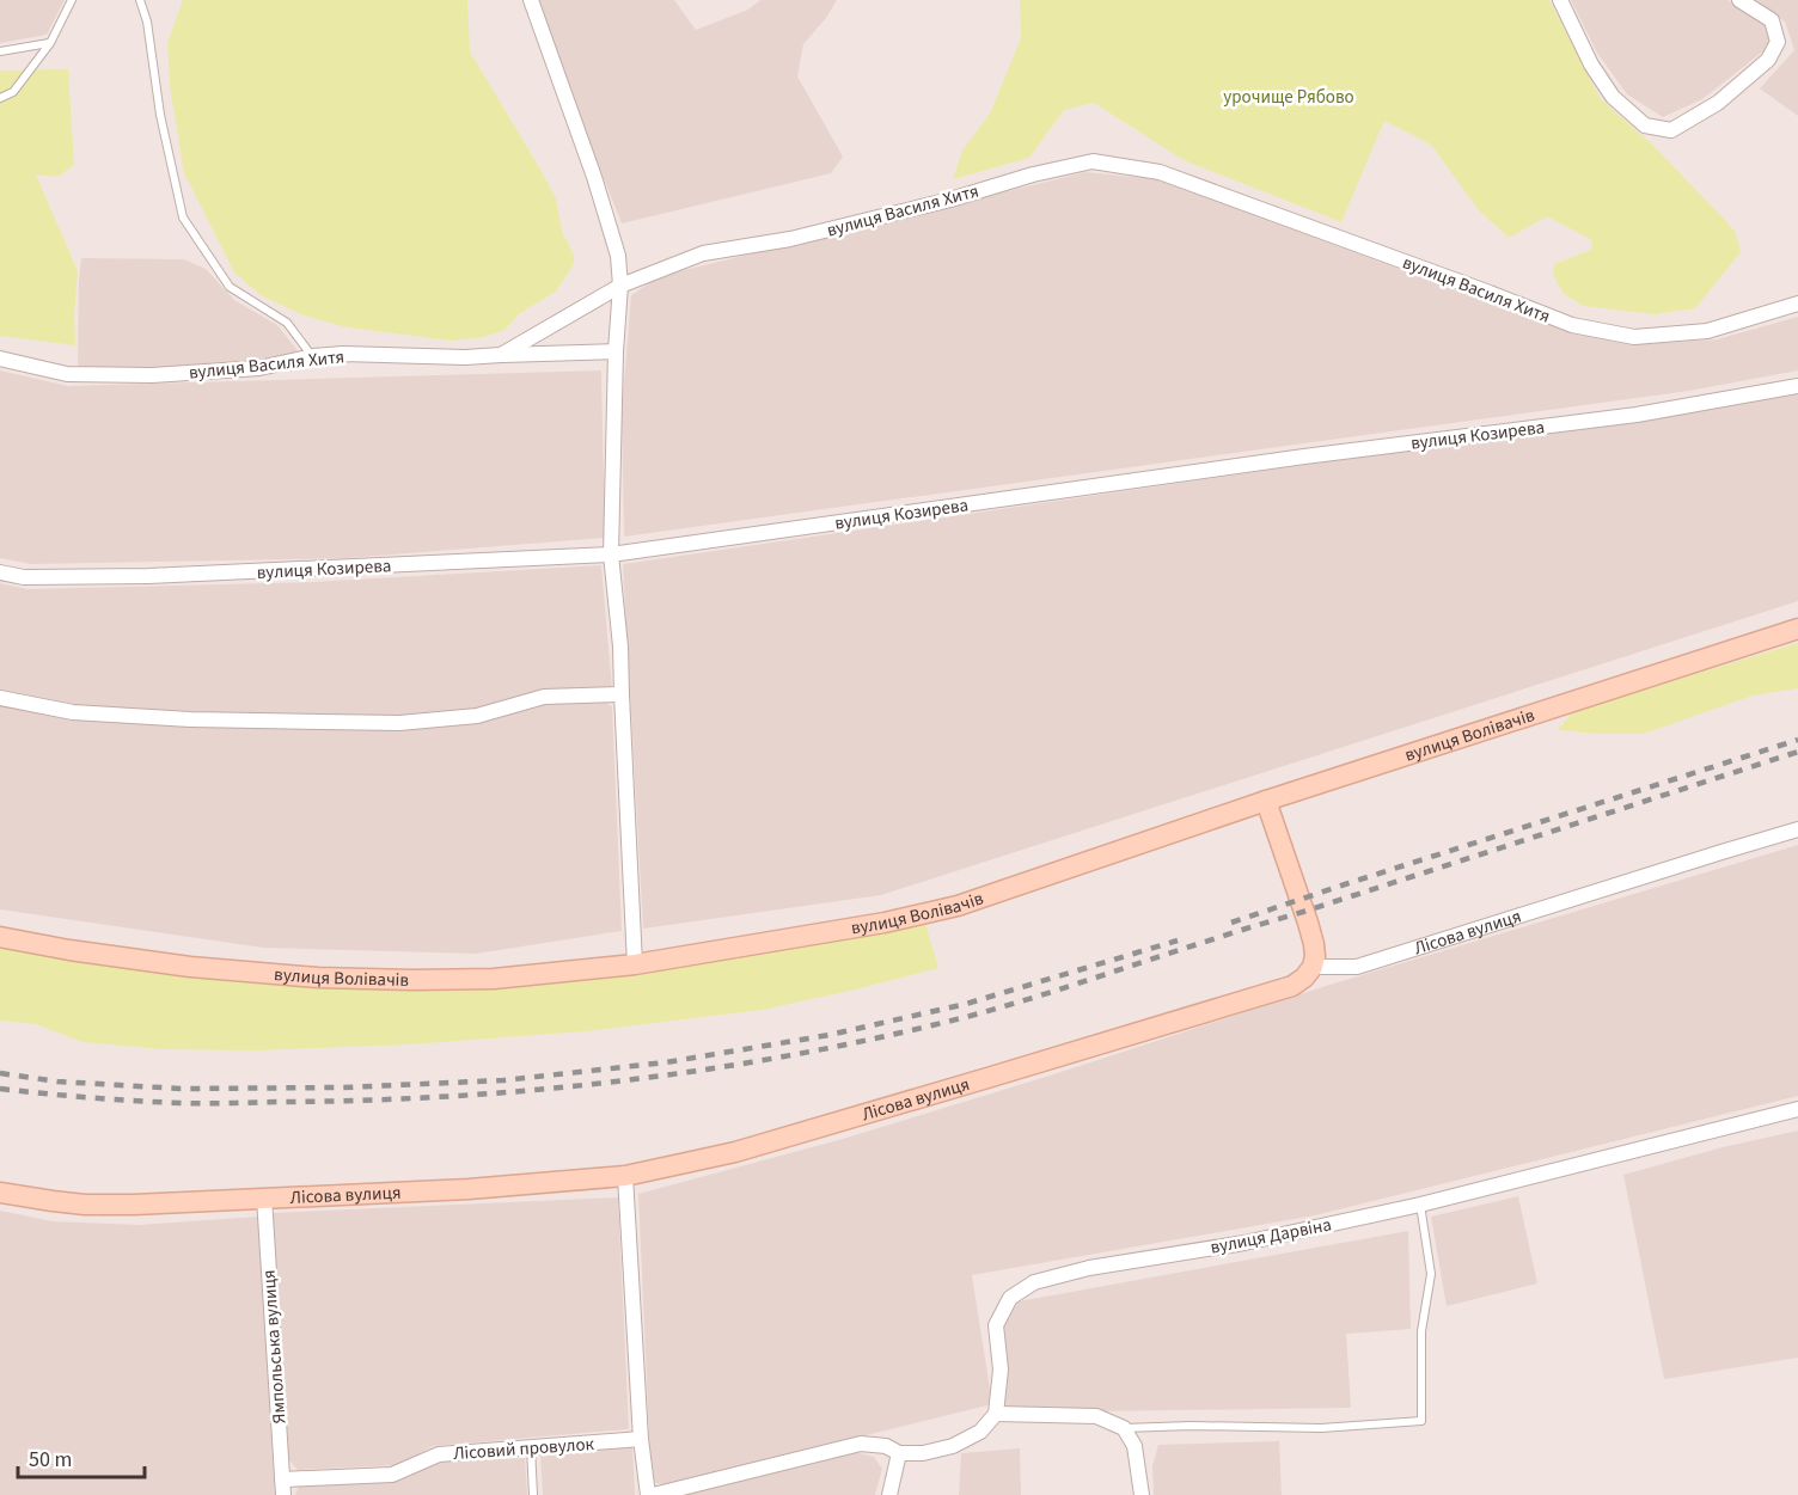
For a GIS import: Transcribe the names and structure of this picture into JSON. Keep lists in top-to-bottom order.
{
  "streets": {
    "street": [
      "вулиця Василя Хитя",
      "вулиця Козирева",
      "вулиця Волівачів",
      "Лісова вулиця",
      "вулиця Дарвіна",
      "Ямпольська вулиця",
      "Лісовий провулок"
    ]
  },
  "crossings": [
    ["Лісова вулиця", "Ямпольська вулиця"],
    ["Ямпольська вулиця", "Лісовий провулок"]
  ],
  "parks": ["урочище Рябово"],
  "scale_bar": "50 m"
}
